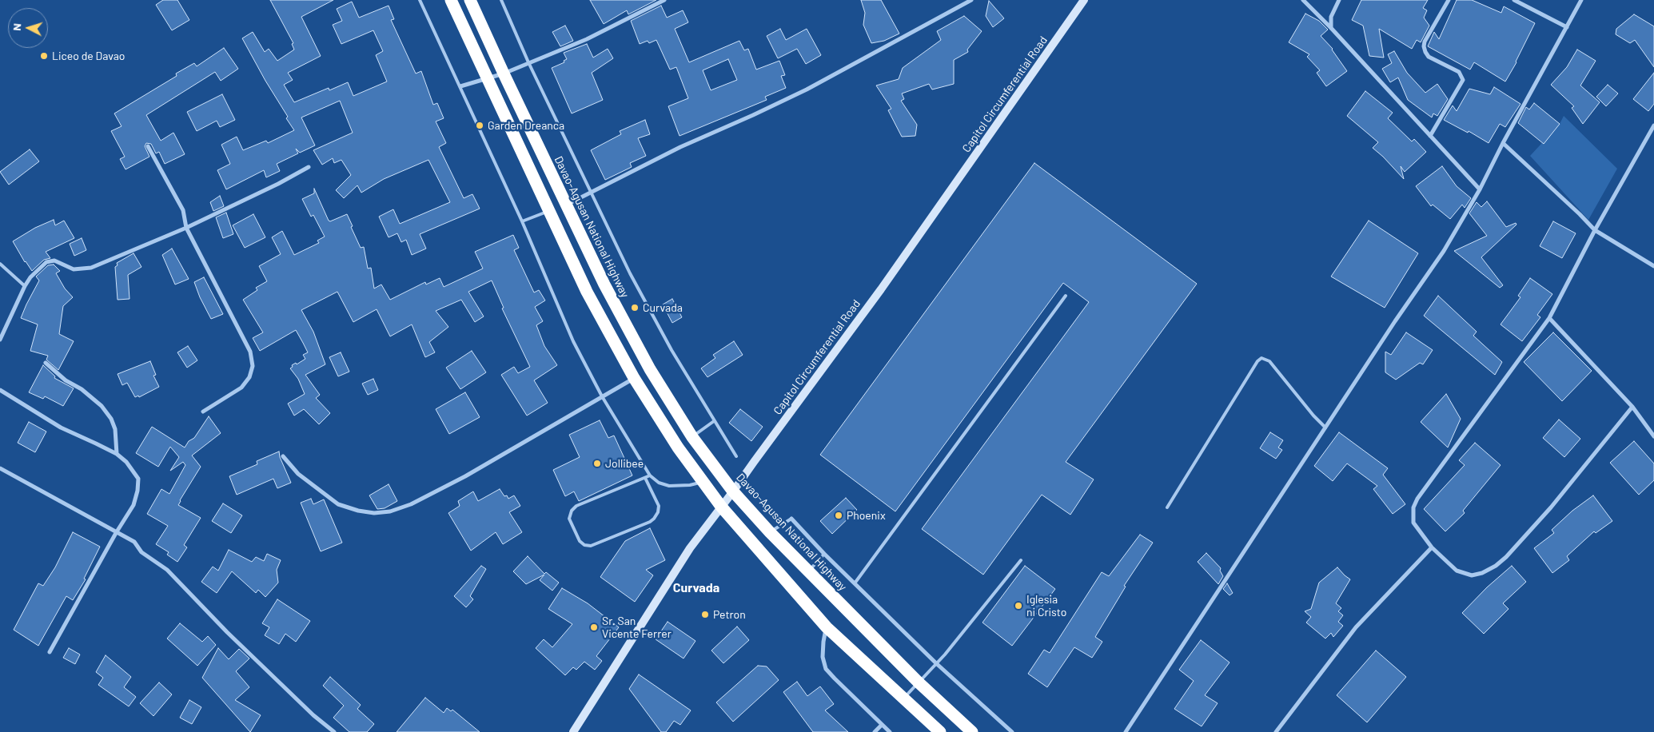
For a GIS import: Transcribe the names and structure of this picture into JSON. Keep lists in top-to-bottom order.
{
  "streets": {
    "highway": ["Davao-Agusan National Highway"],
    "main road": ["Capitol Circumferential Road"]
  },
  "crossings": [
    ["Capitol Circumferential Road", "Davao-Agusan National Highway"]
  ],
  "districts": ["Curvada"],
  "places": [
    "Liceo de Davao",
    "Garden Dreanca",
    "Curvada",
    "Jollibee",
    "Phoenix",
    "Iglesia ni Cristo",
    "Petron",
    "Sr. San Vicente Ferrer"
  ],
  "north": "left"
}
